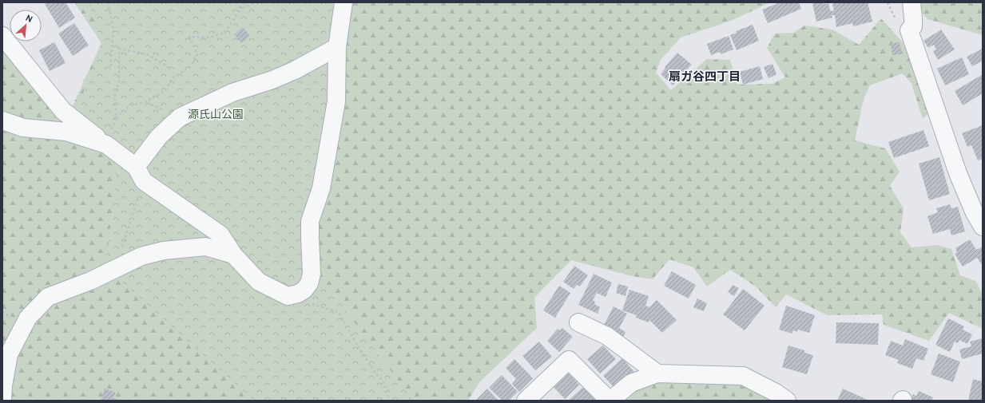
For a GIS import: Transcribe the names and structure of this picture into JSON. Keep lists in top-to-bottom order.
{
  "districts": ["扇ガ谷四丁目"],
  "parks": ["源氏山公園"],
  "north": "top right"
}
